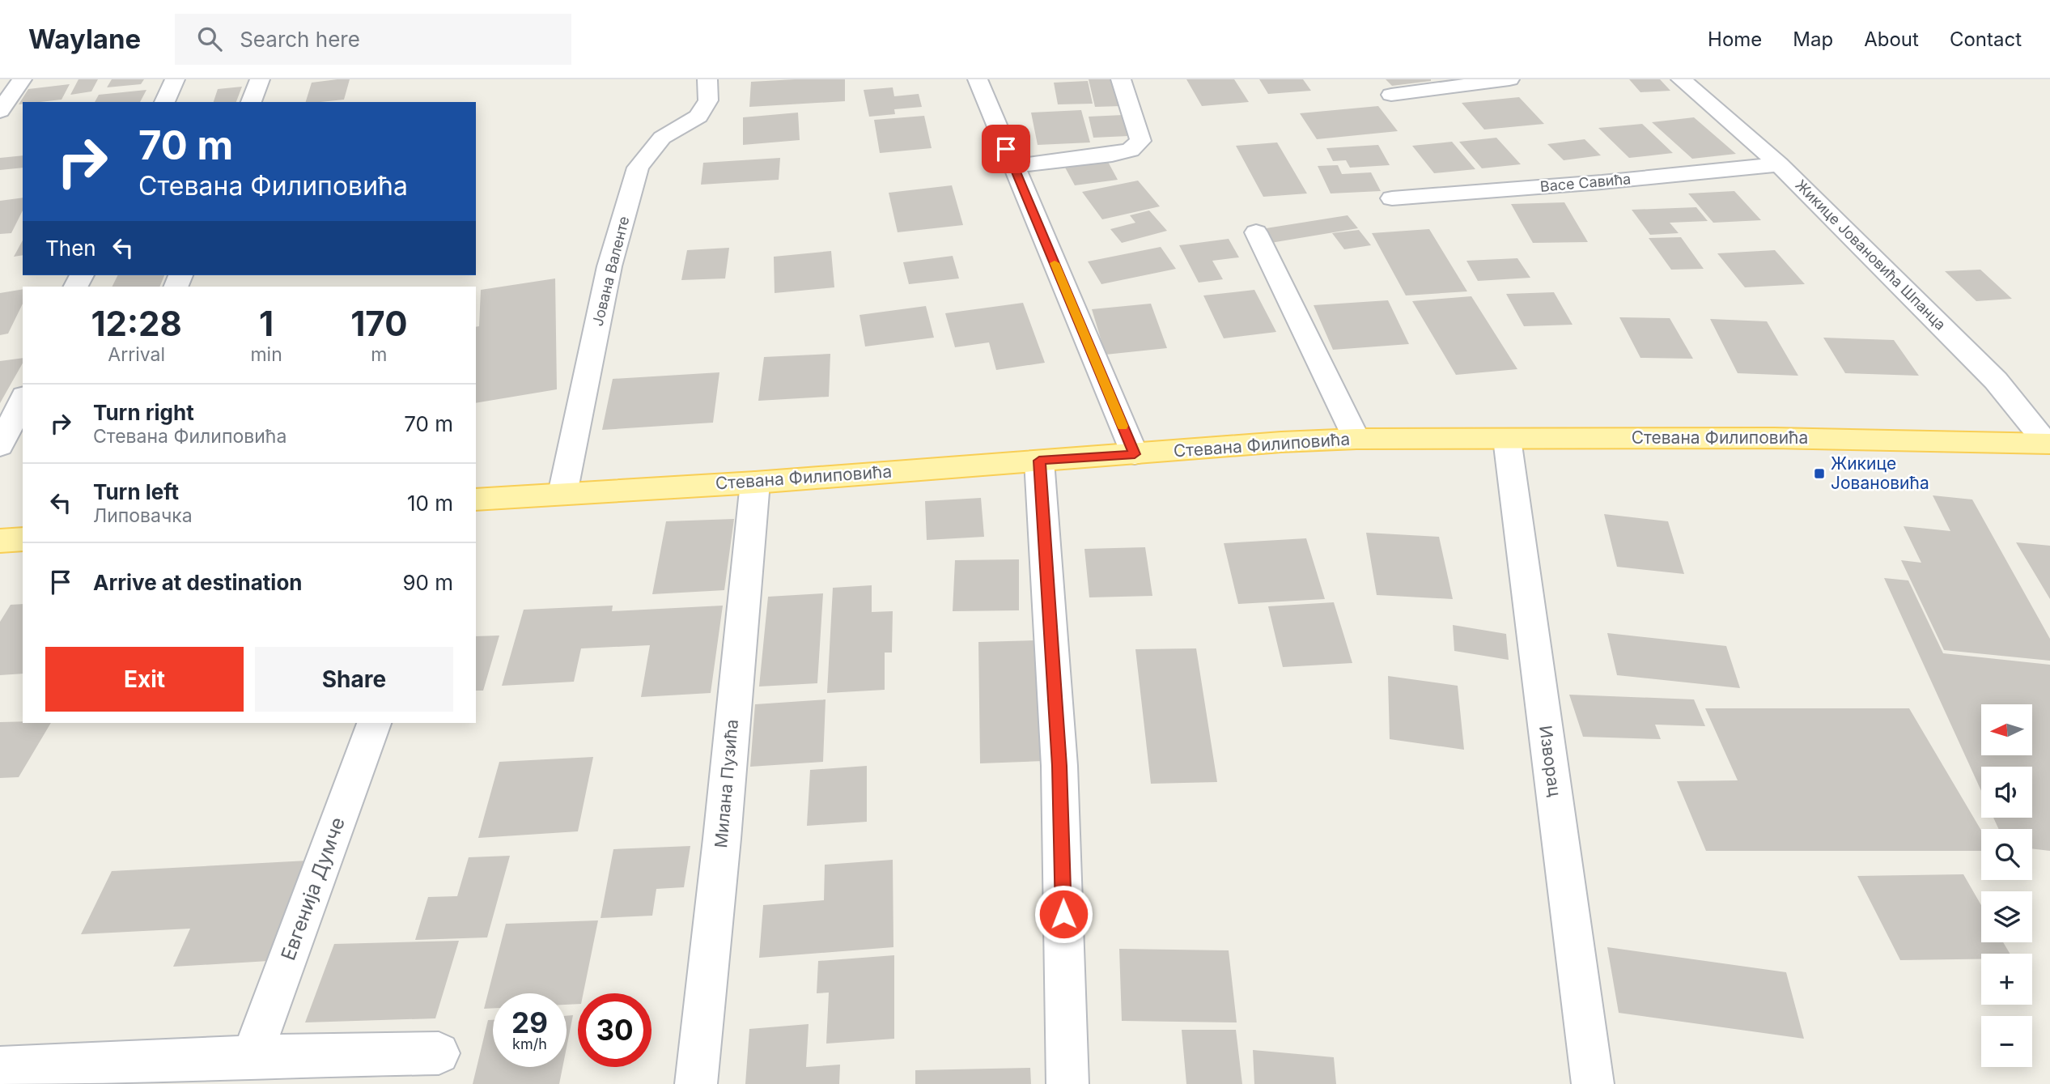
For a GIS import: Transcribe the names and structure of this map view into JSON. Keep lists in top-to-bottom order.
{
  "streets": {
    "main road": ["Стевана Филиповића"],
    "street": [
      "Васе Савића",
      "Жикице Јовановића Шпанца",
      "Јована Валенте",
      "Изворац",
      "Милана Пузића",
      "Евгенија Думче"
    ]
  },
  "crossings": [
    ["Васе Савића", "Жикице Јовановића Шпанца"],
    ["Жикице Јовановића Шпанца", "Стевана Филиповића"],
    ["Јована Валенте", "Стевана Филиповића"],
    ["Стевана Филиповића", "Изворац"],
    ["Стевана Филиповића", "Милана Пузића"]
  ],
  "places": {
    "transit": ["Жикице Јовановића"]
  },
  "north": "left",
  "page": {
    "header": "Waylane",
    "search": "Search here",
    "nav": [
      "Home",
      "Map",
      "About",
      "Contact"
    ],
    "turn": ["70 m", "Стевана Филиповића"],
    "then": "Then",
    "eta": [
      "12:28",
      "Arrival",
      "1",
      "min",
      "170",
      "m"
    ],
    "list": [
      {
        "name": "Turn right",
        "note": "Стевана Филиповића",
        "value": "70 m"
      },
      {
        "name": "Turn left",
        "note": "Липовачка",
        "value": "10 m"
      },
      {
        "name": "Arrive at destination",
        "value": "90 m"
      }
    ],
    "buttons": ["Exit", "Share"],
    "map_buttons": ["+", "−"],
    "speed": "29 km/h",
    "limit": "30"
  }
}
